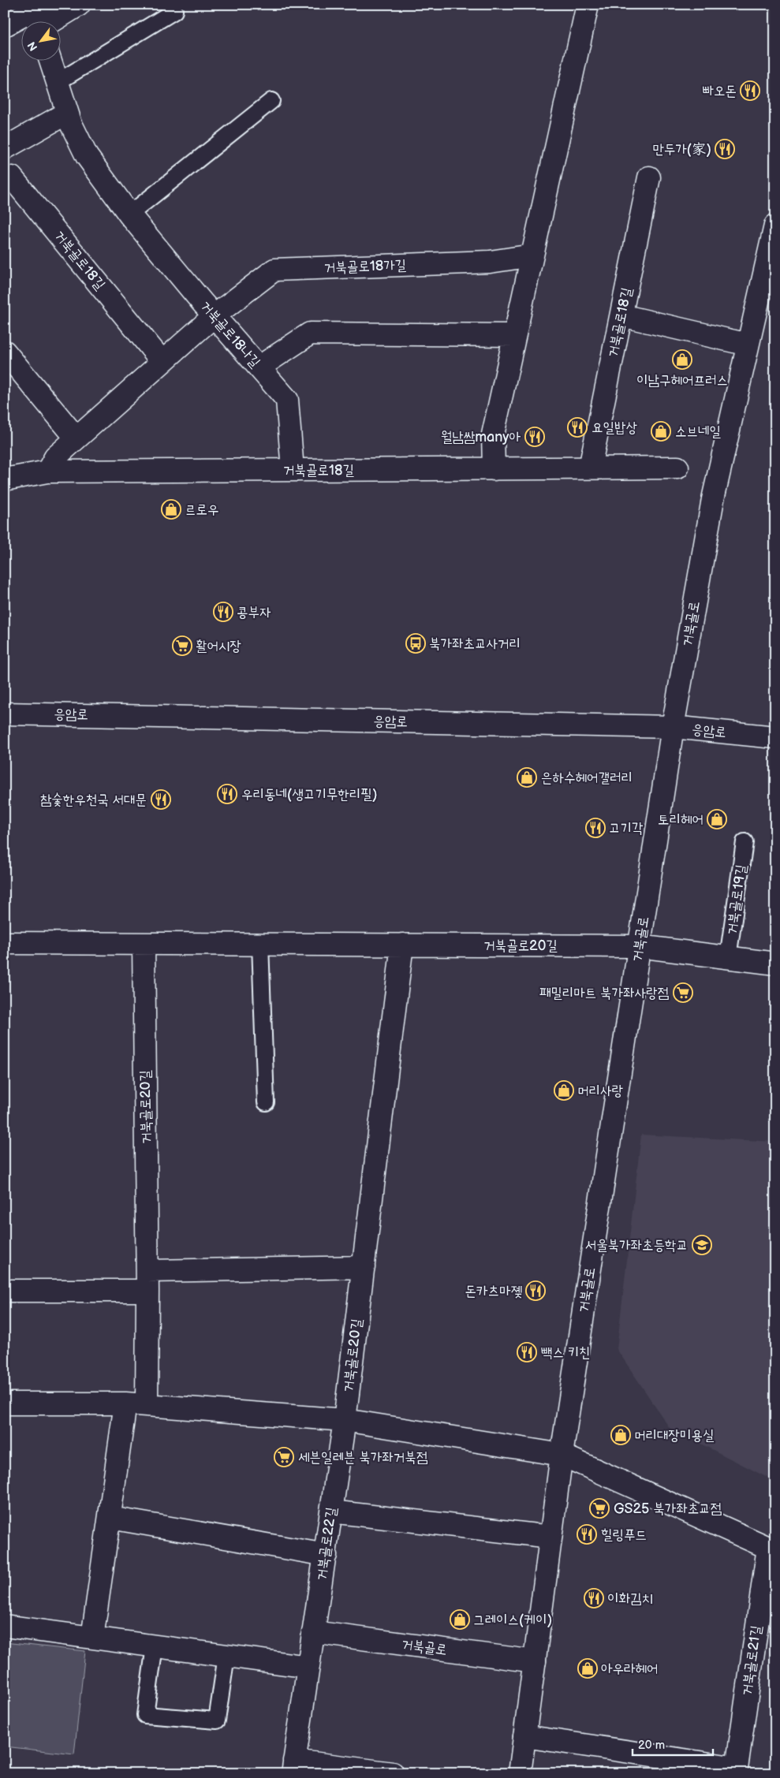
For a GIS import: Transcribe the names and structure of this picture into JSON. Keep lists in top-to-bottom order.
{
  "streets": {
    "street": [
      "거북골로18길",
      "거북골로18가길",
      "거북골로18나길",
      "거북골로",
      "응암로",
      "거북골로20길",
      "거북골로22길",
      "거북골로21길"
    ],
    "lane": ["거북골로19길"]
  },
  "crossings": [
    ["거북골로18길", "거북골로18나길"],
    ["거북골로18가길", "거북골로18나길"],
    ["거북골로", "응암로"],
    ["거북골로", "거북골로20길"],
    ["거북골로", "거북골로22길"],
    ["거북골로", "거북골로21길"],
    ["거북골로20길", "거북골로22길"]
  ],
  "places": {
    "restaurant": [
      "빠오돈",
      "만두가(家)",
      "요일밥상",
      "월남쌈many아",
      "콩부자",
      "우리동네(생고기무한리필)",
      "참숯한우천국 서대문",
      "고기각",
      "돈카츠마졪",
      "빽스 키친",
      "힐링푸드",
      "이화김치"
    ],
    "shop": [
      "이남구헤어프러스",
      "소브네일",
      "르로우",
      "은하수헤어갤러리",
      "토리헤어",
      "머리사랑",
      "머리대장미용실",
      "그레이스(케이)",
      "아우라헤어"
    ],
    "bus stop": ["북가좌초교사거리"],
    "supermarket": [
      "활어시장",
      "패밀리마트 북가좌사랑점",
      "세븐일레븐 북가좌거북점",
      "GS25 북가좌초교점"
    ],
    "school or university": ["서울북가좌초등학교"]
  },
  "scale_bar": "20 m",
  "north": "bottom left"
}
